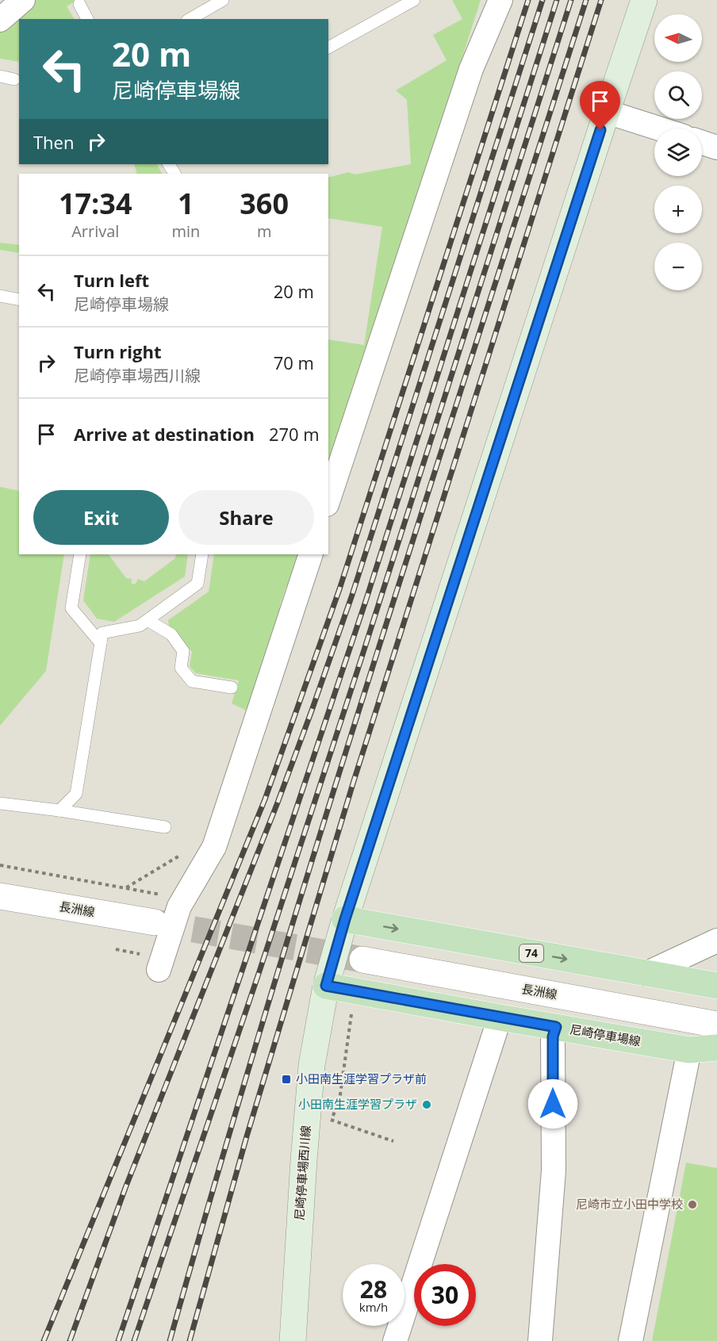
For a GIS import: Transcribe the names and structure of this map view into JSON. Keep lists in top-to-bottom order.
{
  "streets": {
    "main road": ["74", "尼崎停車場線", "尼崎停車場西川線"],
    "street": ["長洲線"]
  },
  "crossings": [
    ["74", "尼崎停車場西川線"],
    ["尼崎停車場線", "尼崎停車場西川線"]
  ],
  "places": {
    "transit": ["小田南生涯学習プラザ前"],
    "other": ["小田南生涯学習プラザ", "尼崎市立小田中学校"]
  },
  "north": "left",
  "page": {
    "map_buttons": ["+", "−"],
    "turn": ["20 m", "尼崎停車場線"],
    "then": "Then",
    "eta": [
      "17:34",
      "Arrival",
      "1",
      "min",
      "360",
      "m"
    ],
    "list": [
      {
        "name": "Turn left",
        "note": "尼崎停車場線",
        "value": "20 m"
      },
      {
        "name": "Turn right",
        "note": "尼崎停車場西川線",
        "value": "70 m"
      },
      {
        "name": "Arrive at destination",
        "value": "270 m"
      }
    ],
    "buttons": ["Exit", "Share"],
    "speed": "28 km/h",
    "limit": "30"
  }
}
